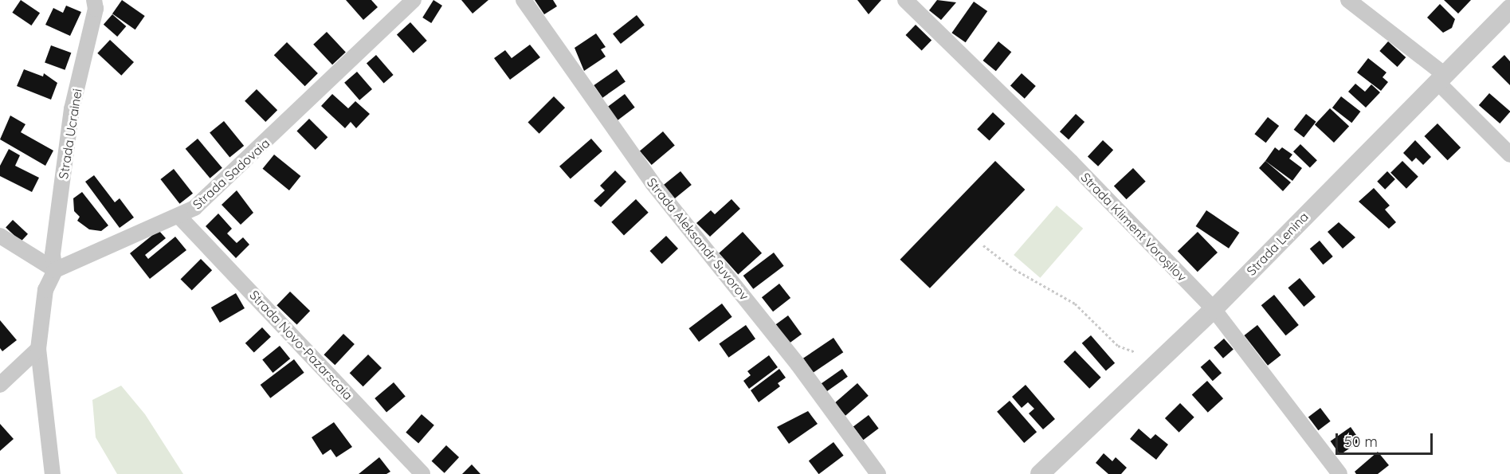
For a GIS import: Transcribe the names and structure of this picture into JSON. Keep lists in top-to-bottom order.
{
  "streets": {
    "street": [
      "Strada Ucrainei",
      "Strada Sadovaia",
      "Strada Kliment Voroșilov",
      "Strada Aleksandr Suvorov",
      "Strada Lenina",
      "Strada Novo-Pazarscaia"
    ]
  },
  "crossings": [
    ["Strada Ucrainei", "Strada Sadovaia"],
    ["Strada Sadovaia", "Strada Novo-Pazarscaia"],
    ["Strada Kliment Voroșilov", "Strada Lenina"]
  ],
  "scale_bar": "50 m"
}
